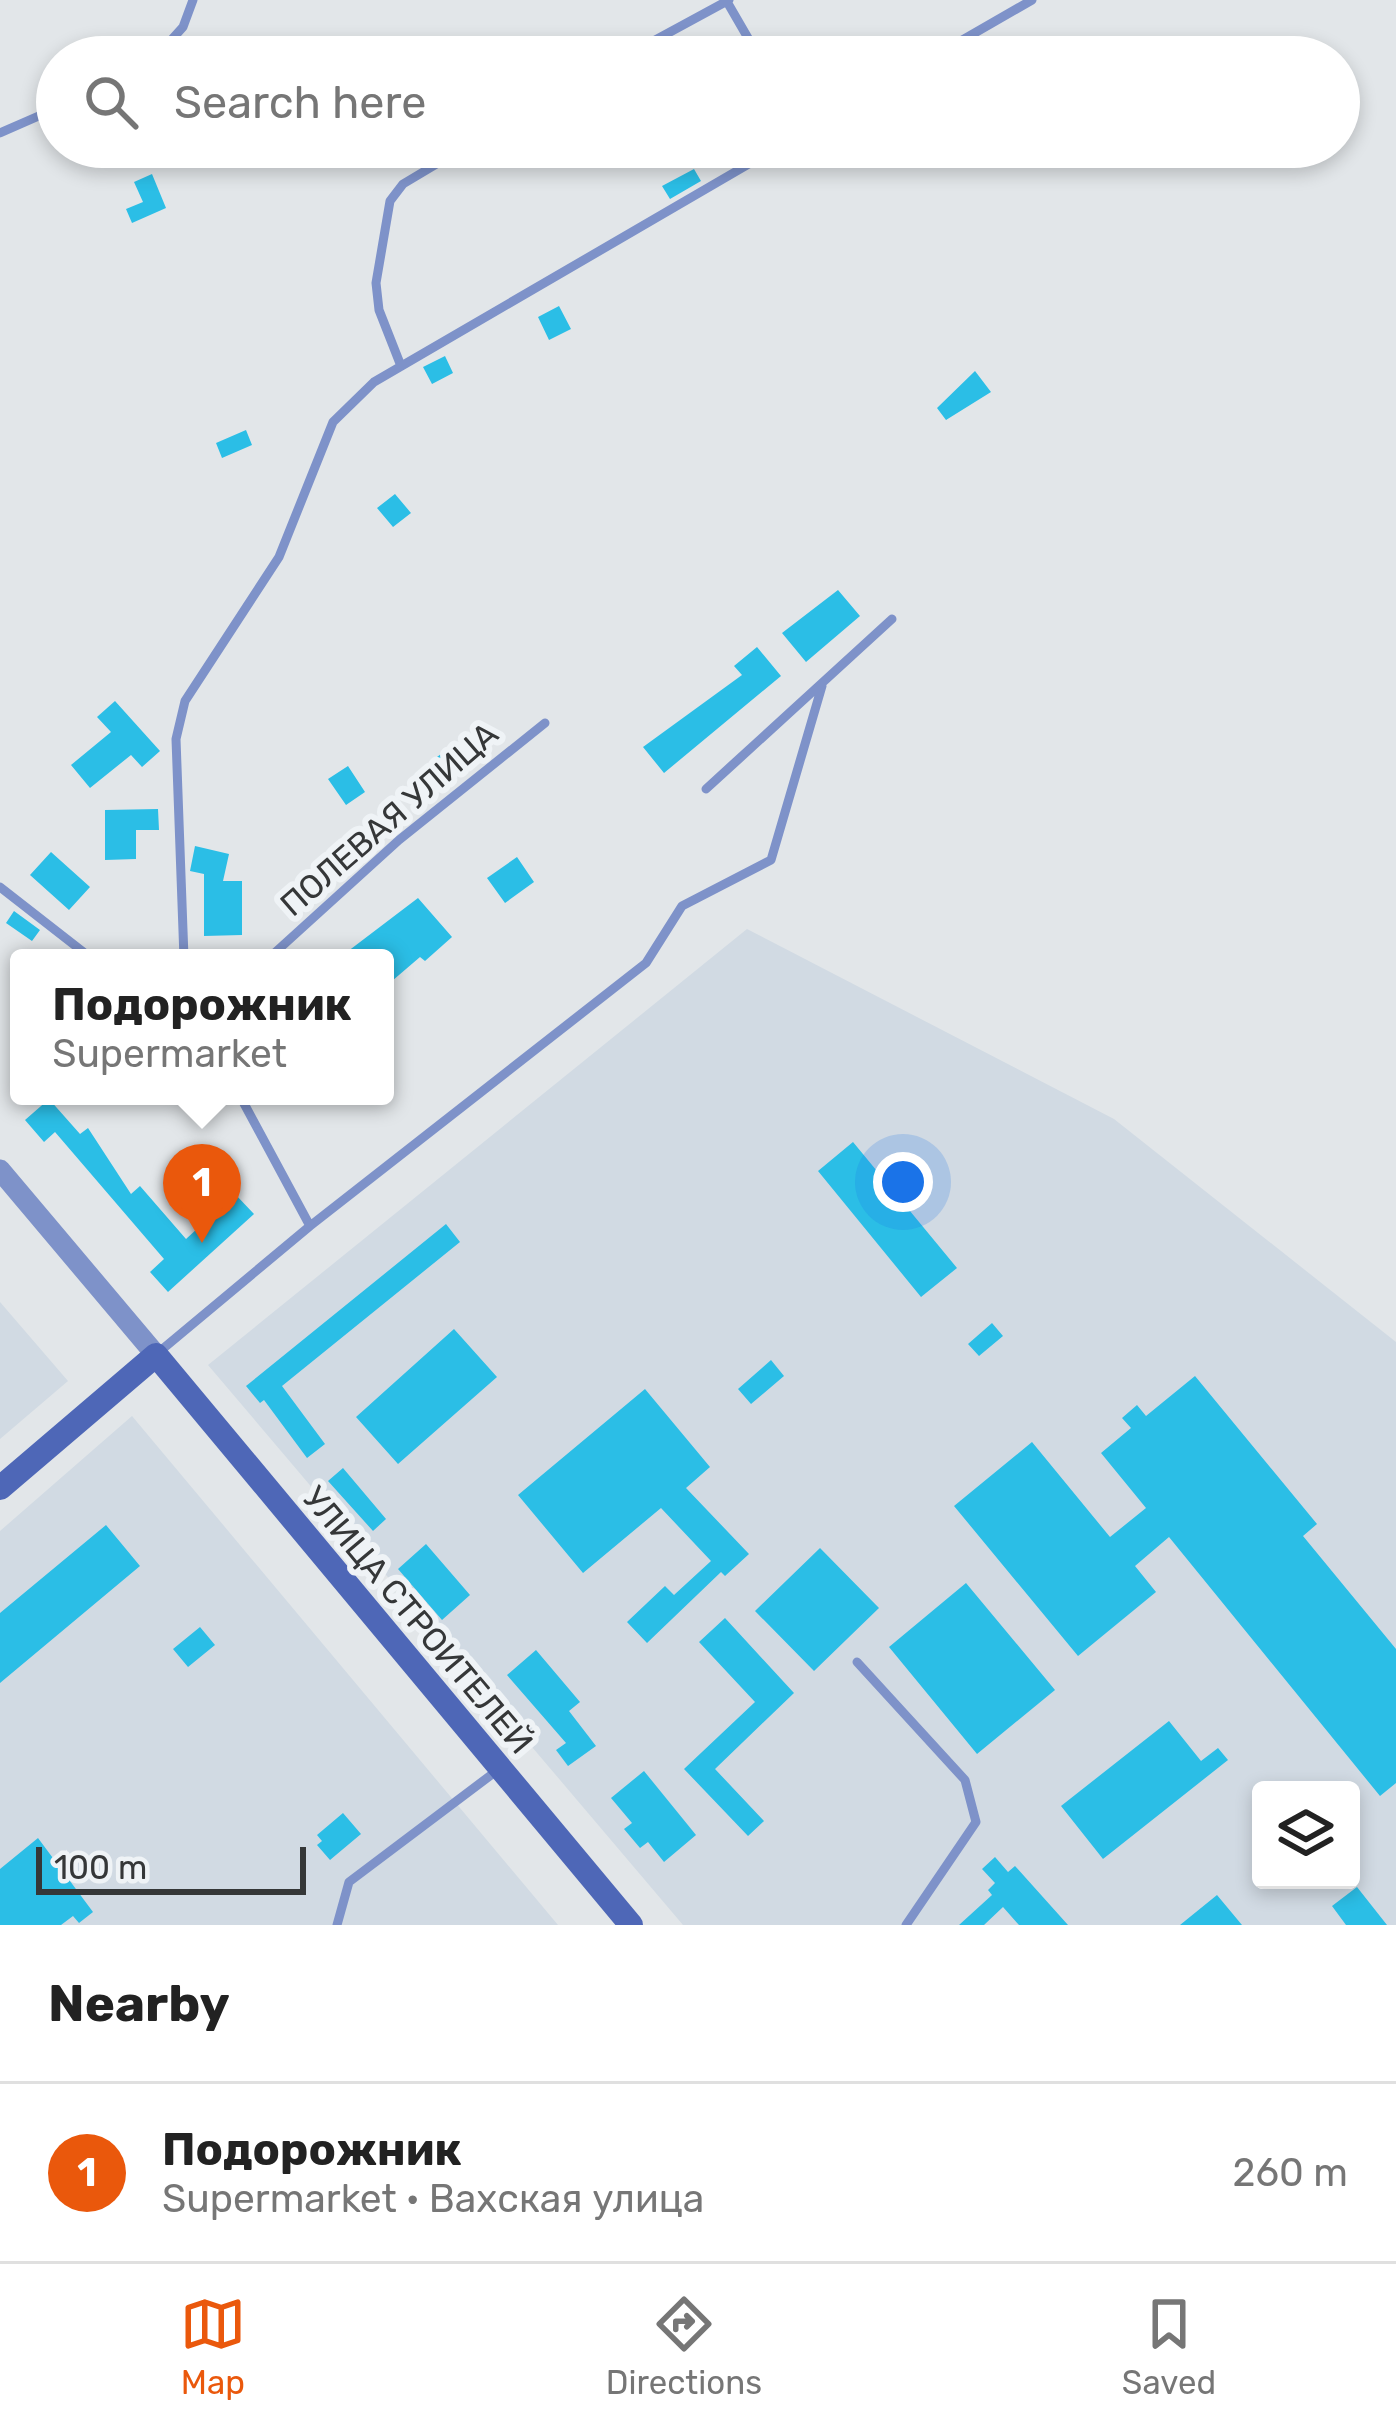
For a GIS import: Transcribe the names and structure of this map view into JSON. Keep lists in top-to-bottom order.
{
  "streets": {
    "main road": ["УЛИЦА СТРОИТЕЛЕЙ"],
    "lane": ["ПОЛЕВАЯ УЛИЦА"]
  },
  "scale_bar": "100 m",
  "page": {
    "search": "Search here",
    "popup": ["Подорожник", "Supermarket"],
    "pins": "1",
    "scale": "100 m",
    "heading": "Nearby",
    "list": [
      {
        "mark": "1",
        "name": "Подорожник",
        "note": "Supermarket · Вахская улица",
        "value": "260 m"
      }
    ],
    "nav": ["Map", "Directions", "Saved"]
  }
}
